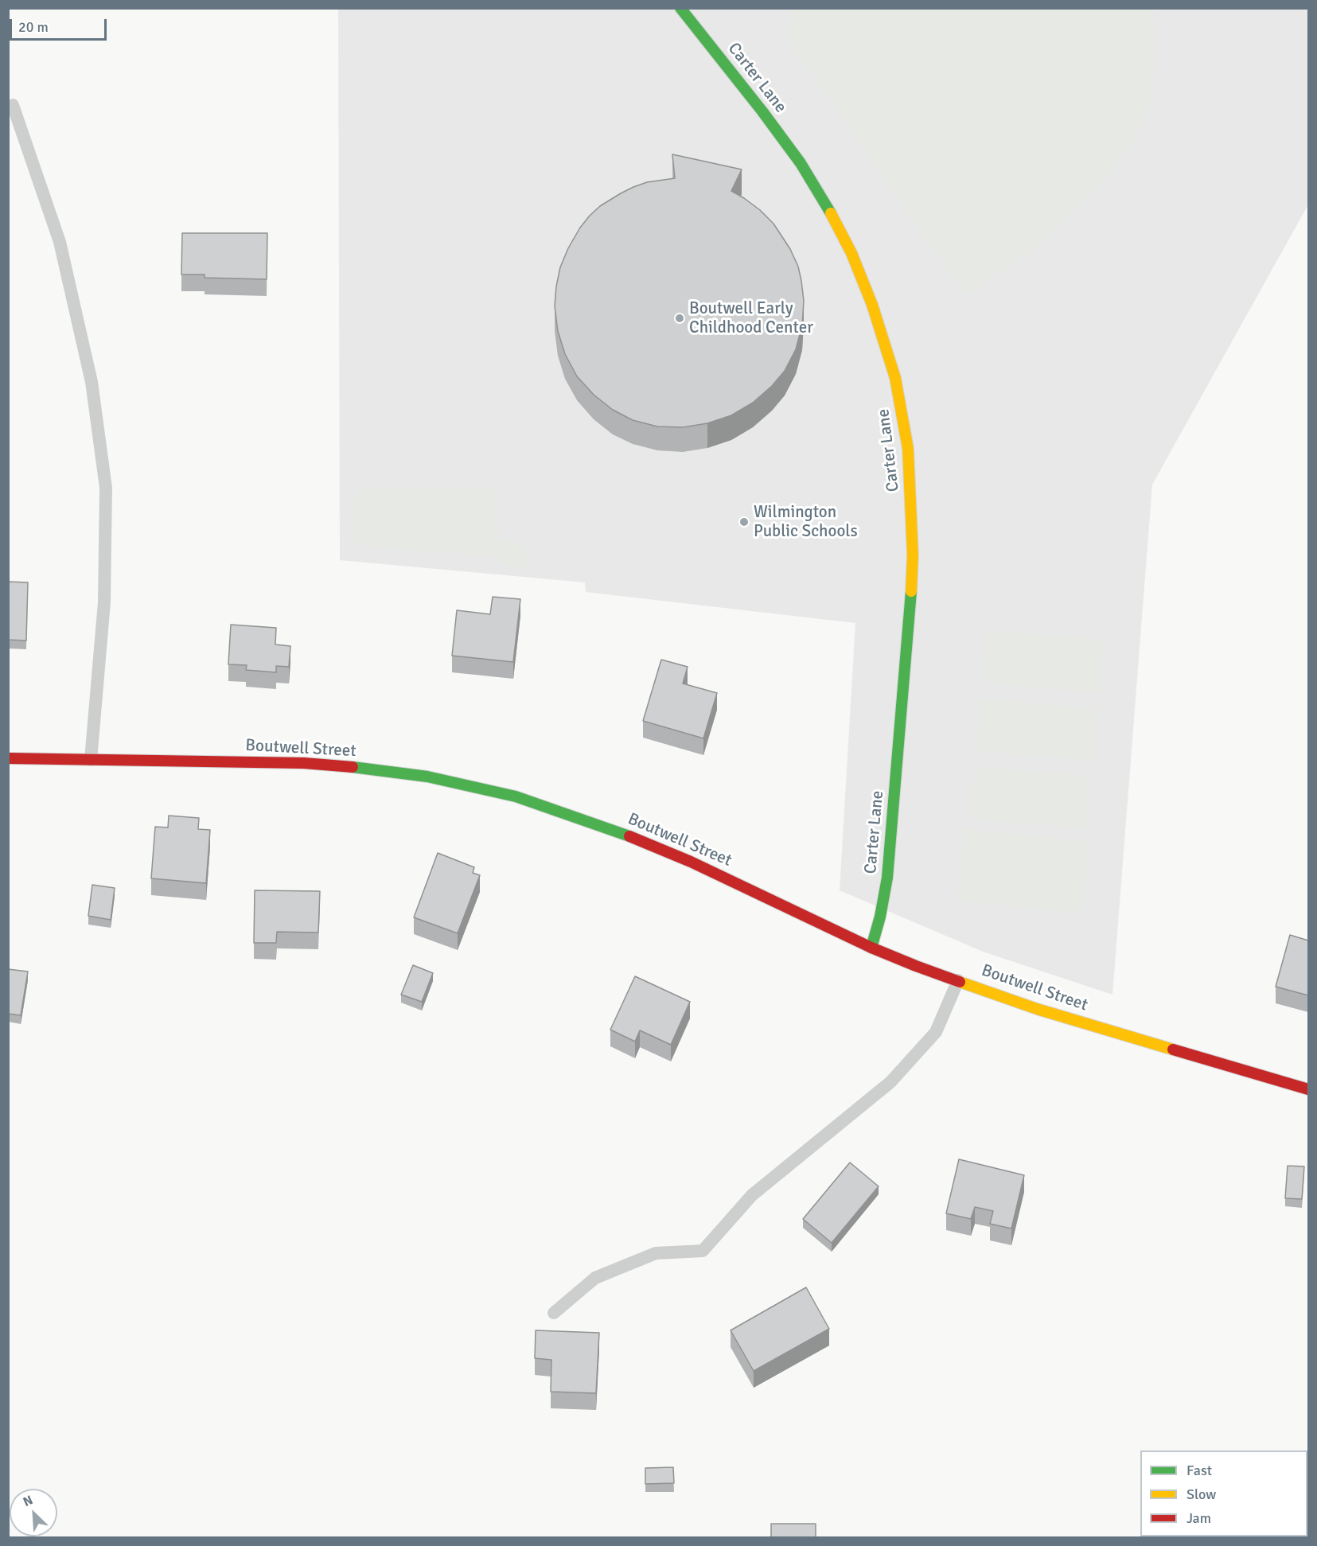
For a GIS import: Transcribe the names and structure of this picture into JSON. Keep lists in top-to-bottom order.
{
  "streets": {
    "street": ["Carter Lane", "Boutwell Street"]
  },
  "crossings": [
    ["Carter Lane", "Boutwell Street"]
  ],
  "places": ["Boutwell Early Childhood Center", "Wilmington Public Schools"],
  "legend": ["Fast", "Slow", "Jam"],
  "scale_bar": "20 m",
  "north": "top left"
}
